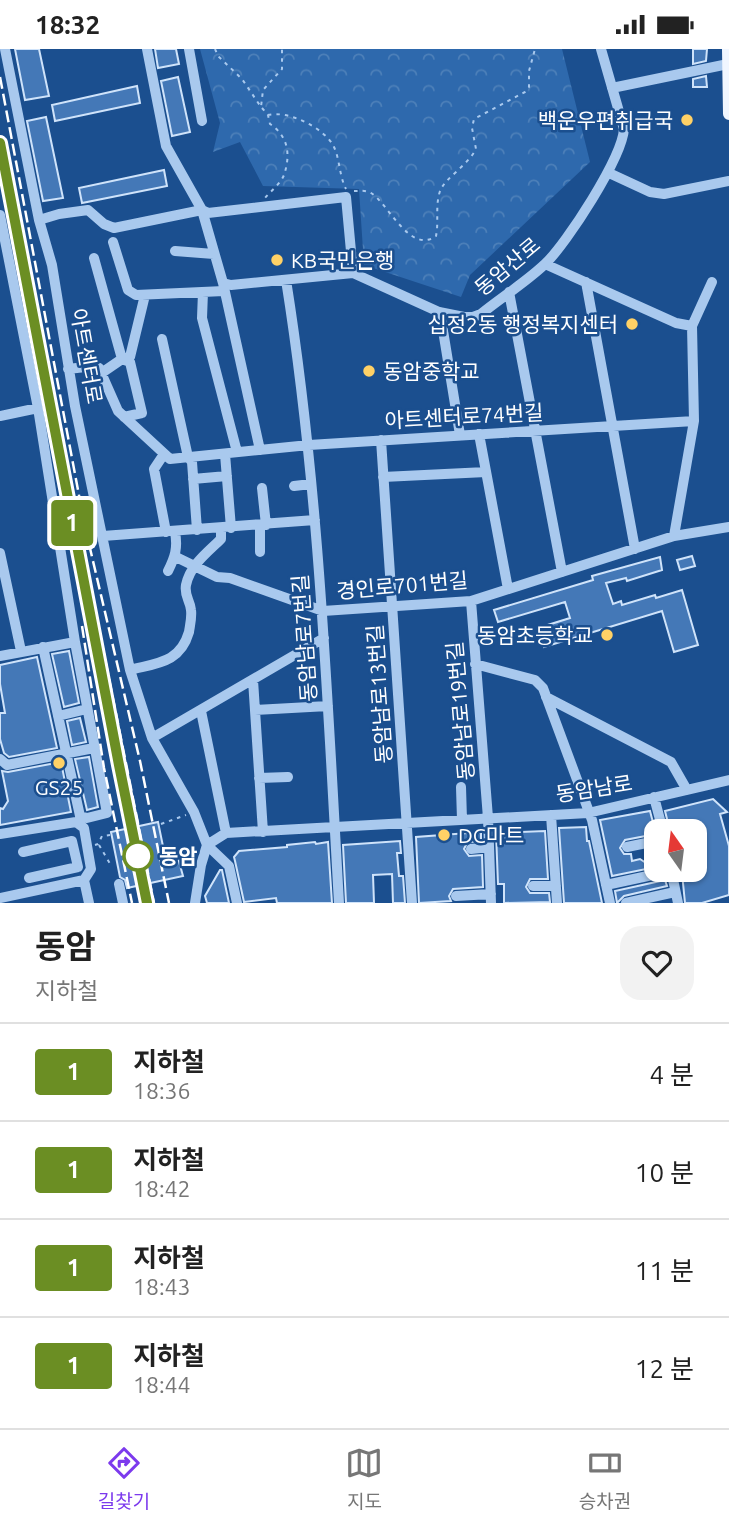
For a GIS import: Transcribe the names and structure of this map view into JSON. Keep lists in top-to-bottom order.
{
  "streets": {
    "street": [
      "동암산로",
      "아트센터로",
      "아트센터로74번길",
      "경인로701번길",
      "동암남로7번길",
      "동암남로13번길",
      "동암남로19번길",
      "동암남로"
    ]
  },
  "crossings": [
    ["아트센터로74번길", "동암남로7번길"],
    ["아트센터로74번길", "동암남로13번길"],
    ["경인로701번길", "동암남로7번길"],
    ["경인로701번길", "동암남로13번길"],
    ["경인로701번길", "동암남로19번길"],
    ["동암남로7번길", "동암남로"],
    ["동암남로13번길", "동암남로"],
    ["동암남로19번길", "동암남로"]
  ],
  "places": [
    "백운우편취급국",
    "KB국민은행",
    "십정2동 행정복지센터",
    "동암중학교",
    "동암초등학교",
    "GS25",
    "DC마트",
    "동암"
  ],
  "lines": ["metro line 1"],
  "north": "top",
  "page": {
    "status": "18:32",
    "on_map": "1",
    "heading": ["동암", "지하철"],
    "list": [
      {
        "mark": "1",
        "name": "지하철",
        "note": "18:36",
        "value": "4 분"
      },
      {
        "mark": "1",
        "name": "지하철",
        "note": "18:42",
        "value": "10 분"
      },
      {
        "mark": "1",
        "name": "지하철",
        "note": "18:43",
        "value": "11 분"
      },
      {
        "mark": "1",
        "name": "지하철",
        "note": "18:44",
        "value": "12 분"
      }
    ],
    "tabs": ["길찾기", "지도", "승차권"]
  }
}
